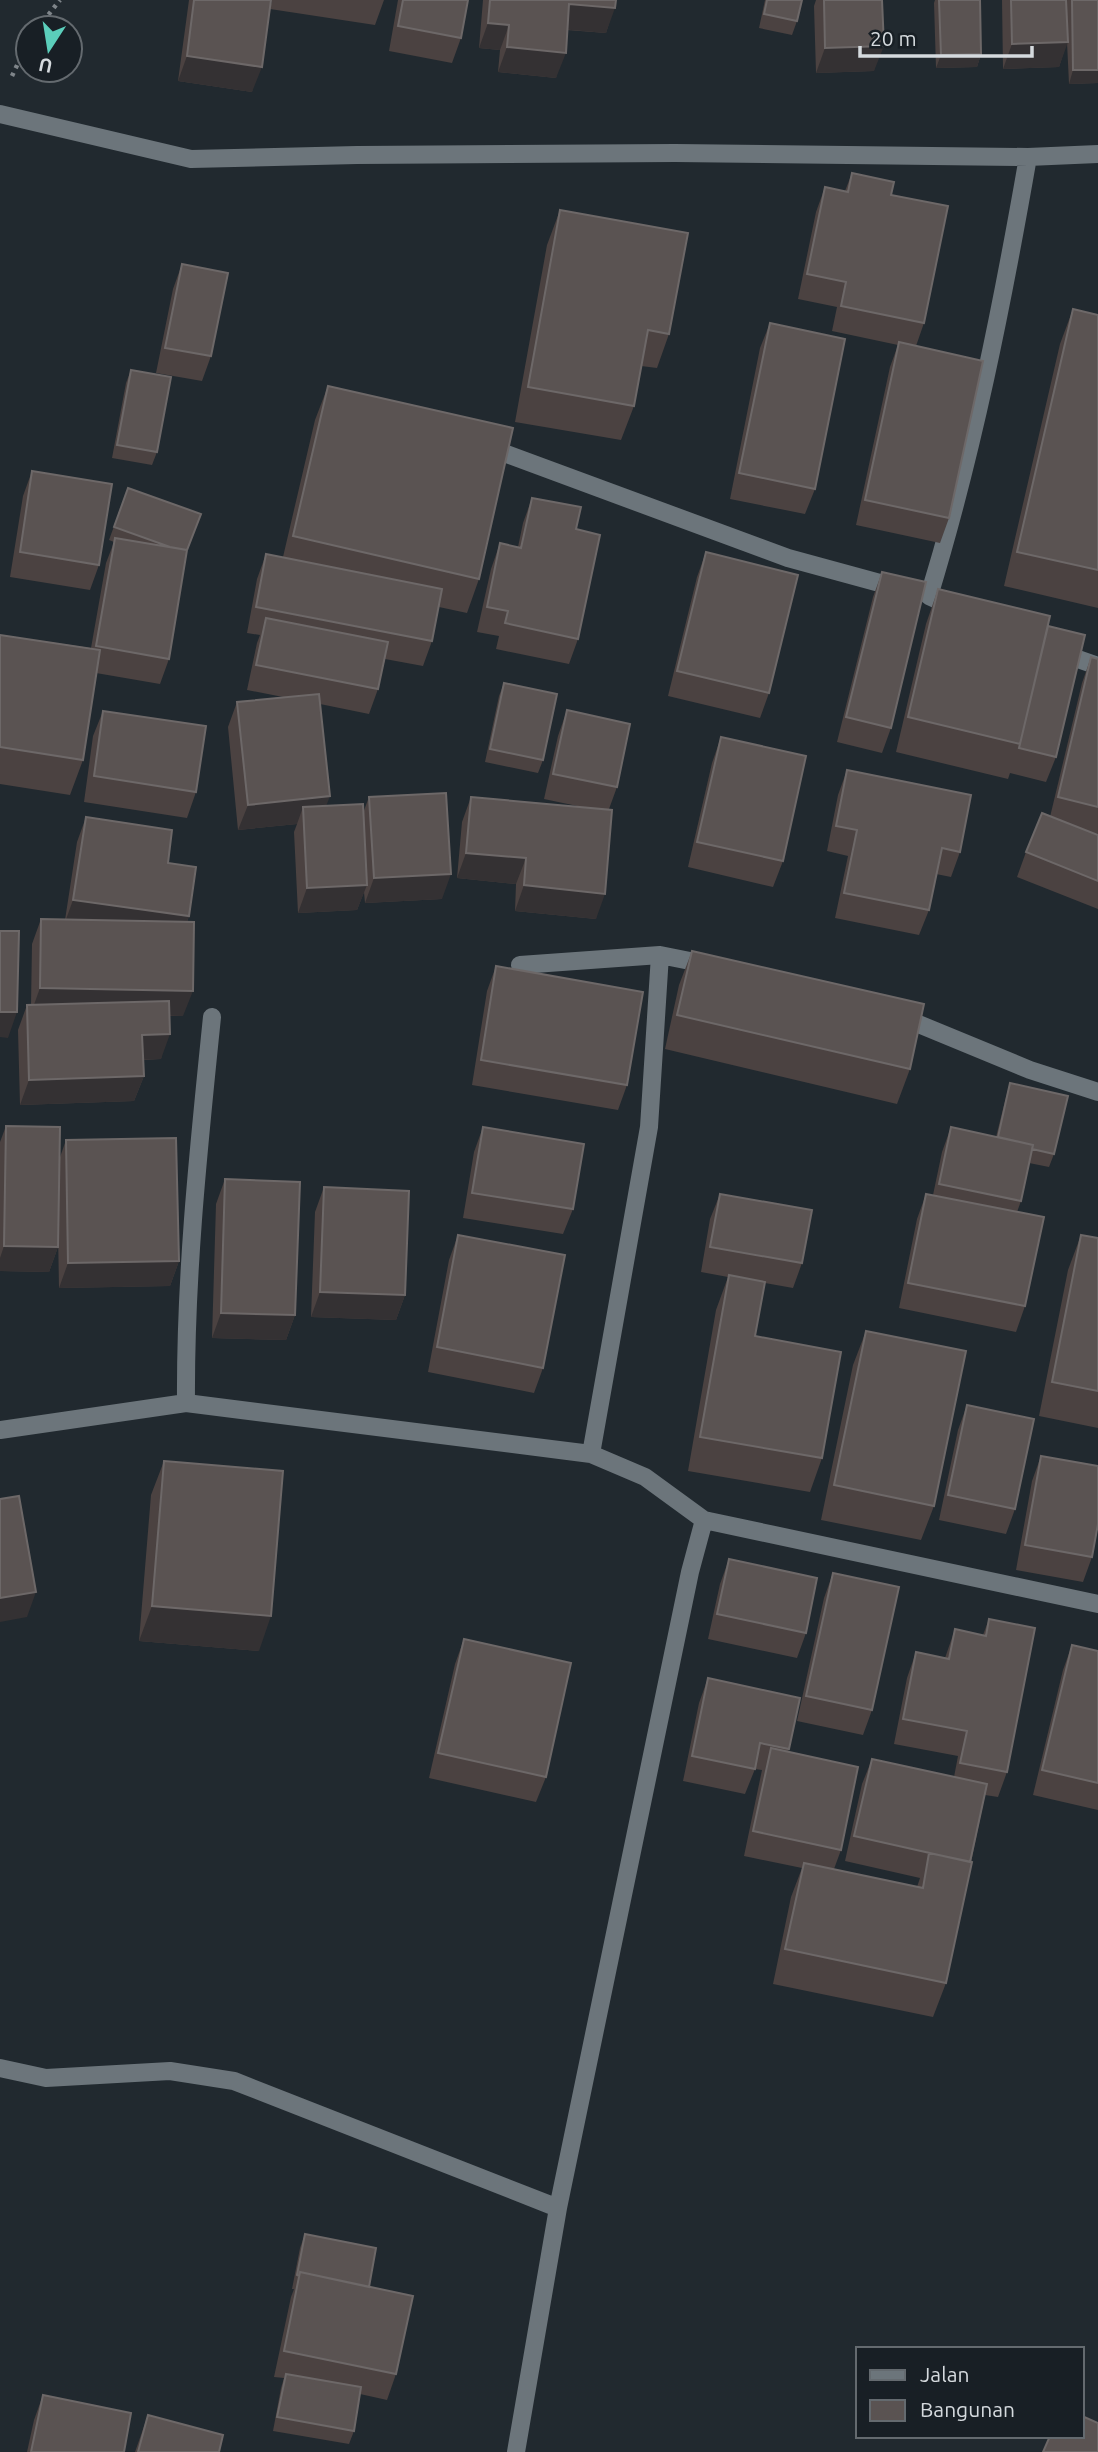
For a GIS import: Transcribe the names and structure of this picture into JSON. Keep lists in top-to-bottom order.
{
  "legend": ["Jalan", "Bangunan"],
  "scale_bar": "20 m",
  "north": "bottom"
}
